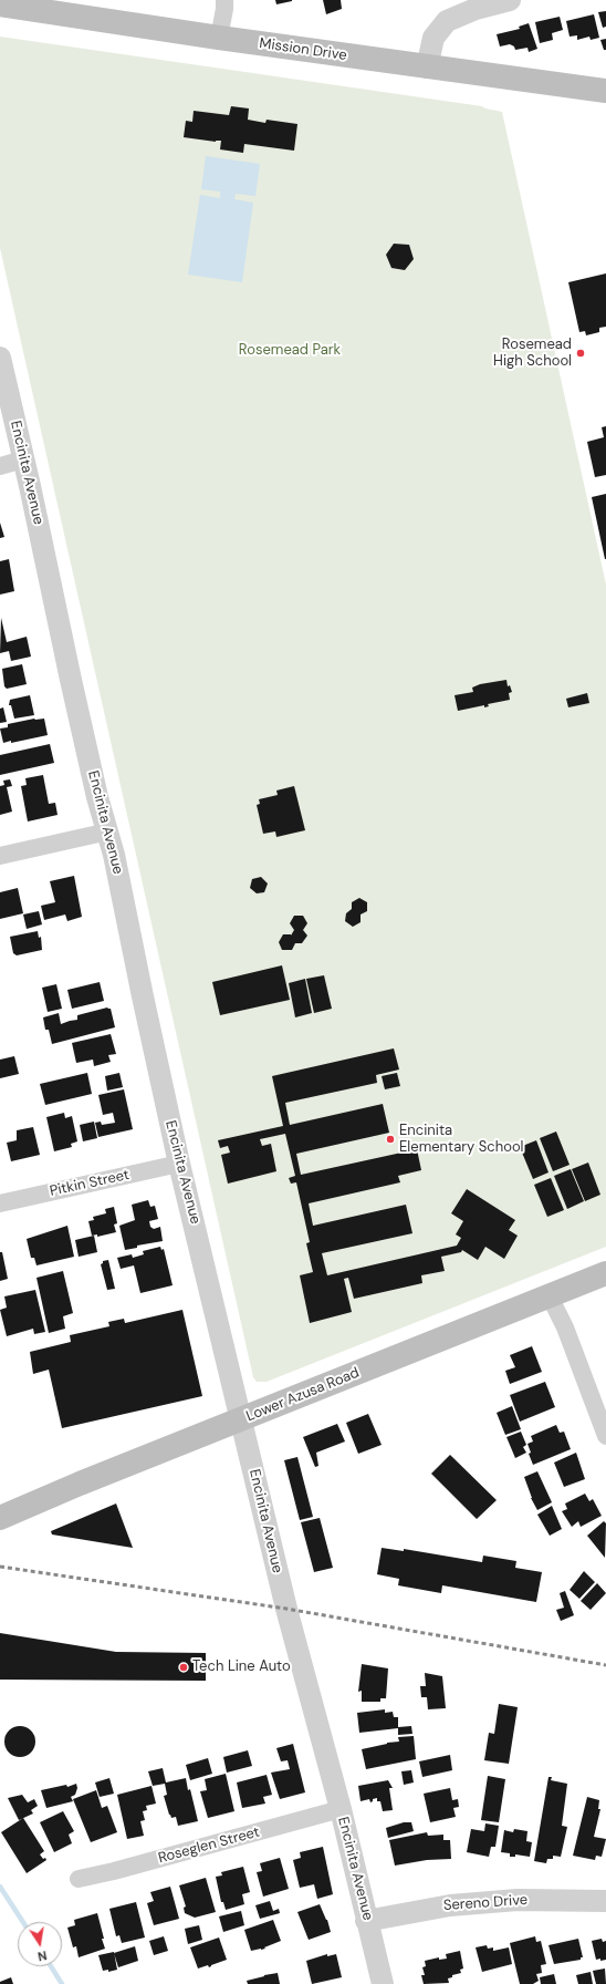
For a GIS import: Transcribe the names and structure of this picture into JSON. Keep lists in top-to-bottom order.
{
  "streets": {
    "main road": ["Mission Drive", "Lower Azusa Road"],
    "street": [
      "Encinita Avenue",
      "Pitkin Street",
      "Roseglen Street",
      "Sereno Drive"
    ]
  },
  "crossings": [
    ["Encinita Avenue", "Pitkin Street"],
    ["Encinita Avenue", "Lower Azusa Road"],
    ["Encinita Avenue", "Roseglen Street"],
    ["Encinita Avenue", "Sereno Drive"]
  ],
  "parks": ["Rosemead Park"],
  "places": ["Rosemead High School", "Encinita Elementary School", "Tech Line Auto"],
  "north": "bottom"
}
